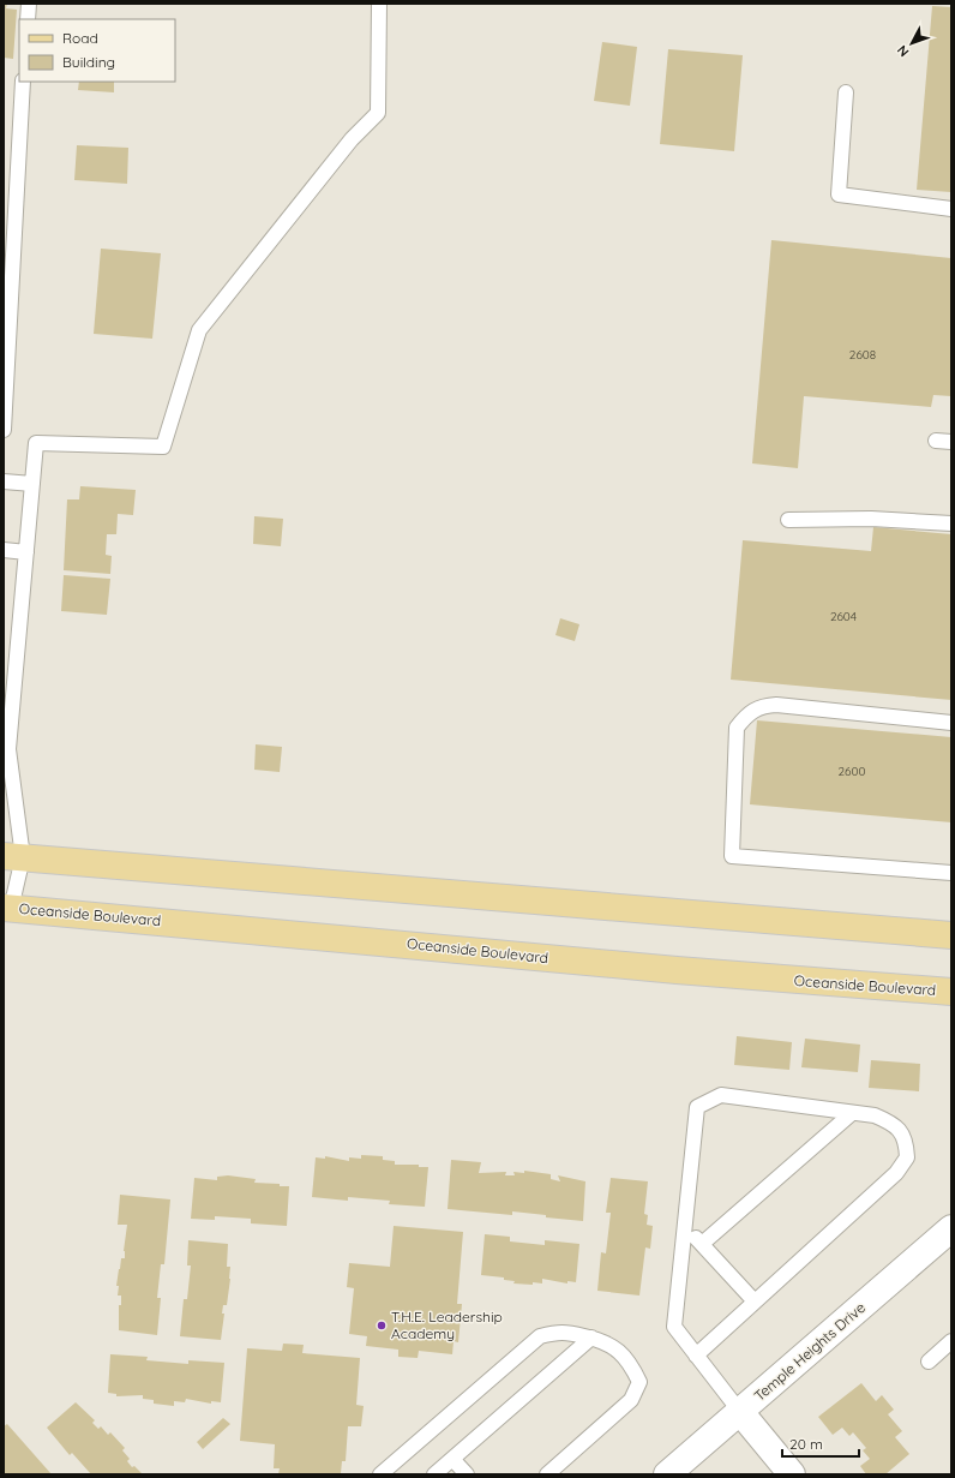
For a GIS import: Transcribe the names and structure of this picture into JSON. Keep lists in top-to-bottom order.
{
  "streets": {
    "main road": ["Oceanside Boulevard"],
    "street": ["Temple Heights Drive"]
  },
  "places": ["T.H.E. Leadership Academy"],
  "house_numbers": ["2608", "2604", "2600"],
  "legend": ["Road", "Building"],
  "scale_bar": "20 m",
  "north": "bottom left"
}
